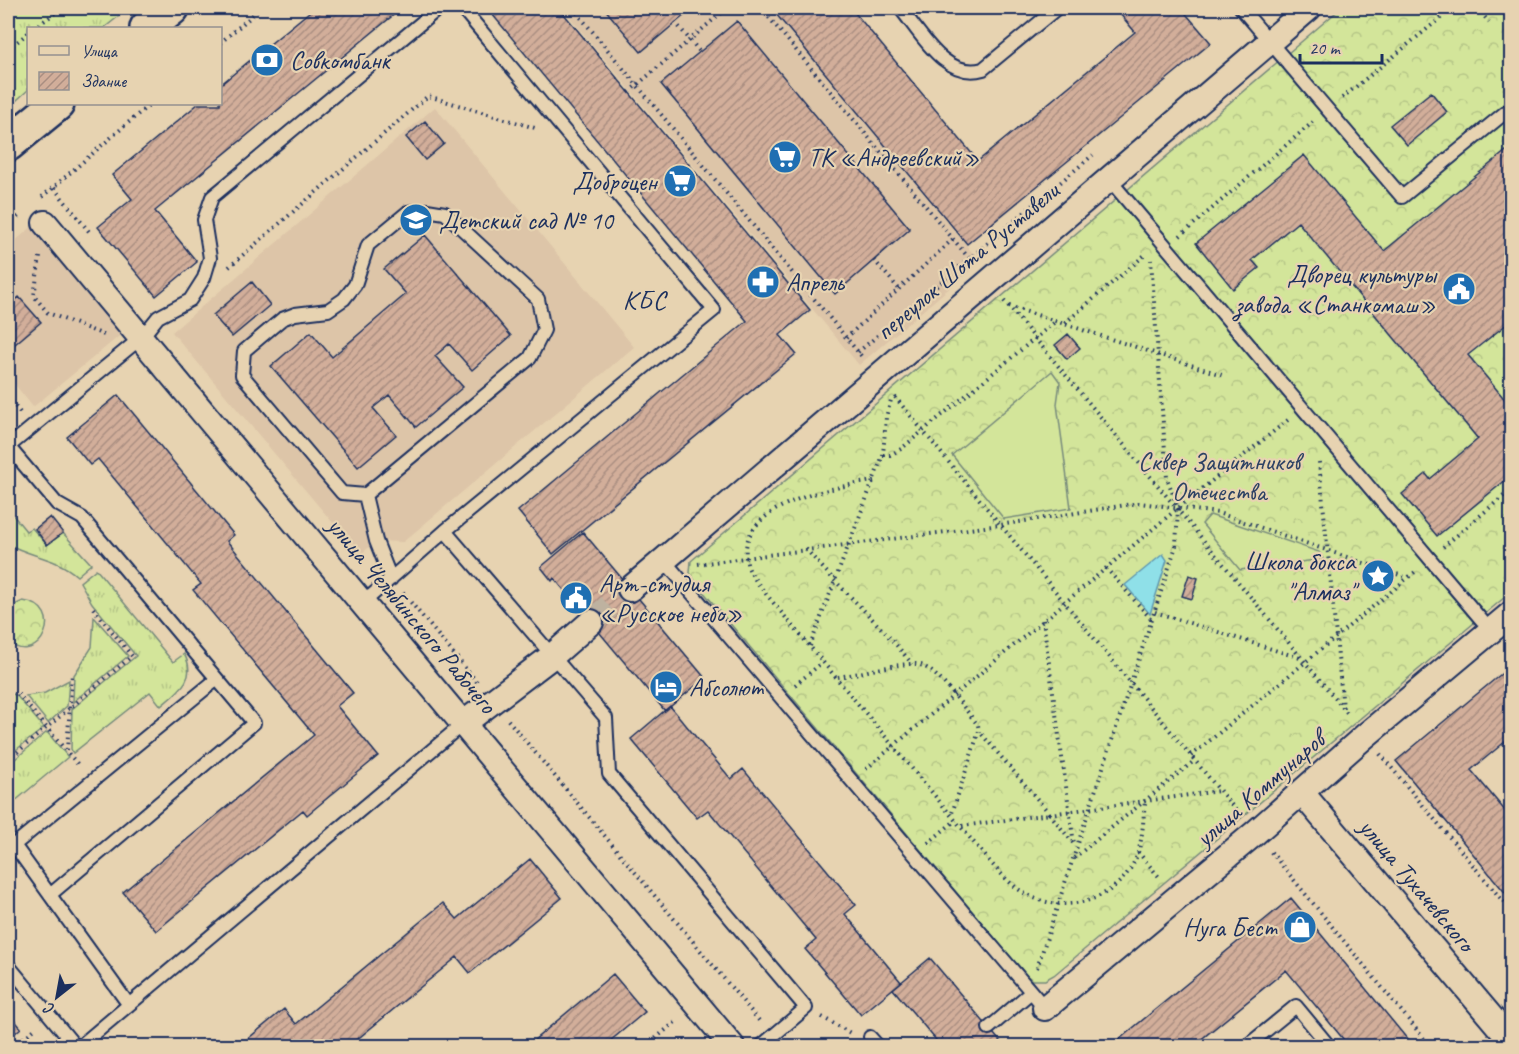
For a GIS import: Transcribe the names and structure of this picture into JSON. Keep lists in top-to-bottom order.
{
  "streets": {
    "street": [
      "переулок Шота Руставели",
      "улица Челябинского Рабочего",
      "улица Коммунаров",
      "улица Тухачевского"
    ]
  },
  "crossings": [
    ["улица Коммунаров", "улица Тухачевского"]
  ],
  "districts": ["КБС"],
  "parks": ["Сквер Защитников Отечества"],
  "places": {
    "bank": ["Совкомбанк"],
    "supermarket": ["ТК «Андреевский»", "Доброцен"],
    "school or university": ["Детский сад № 10"],
    "pharmacy": ["Апрель"],
    "public building": ["Дворец культуры завода «Станкомаш»", "Арт-студия «Русское небо»"],
    "place": ["Школа бокса \"Алмаз\""],
    "hotel": ["Абсолют"],
    "shop": ["Нуга Бест"]
  },
  "legend": ["Улица", "Здание"],
  "scale_bar": "20 m",
  "north": "bottom left"
}
